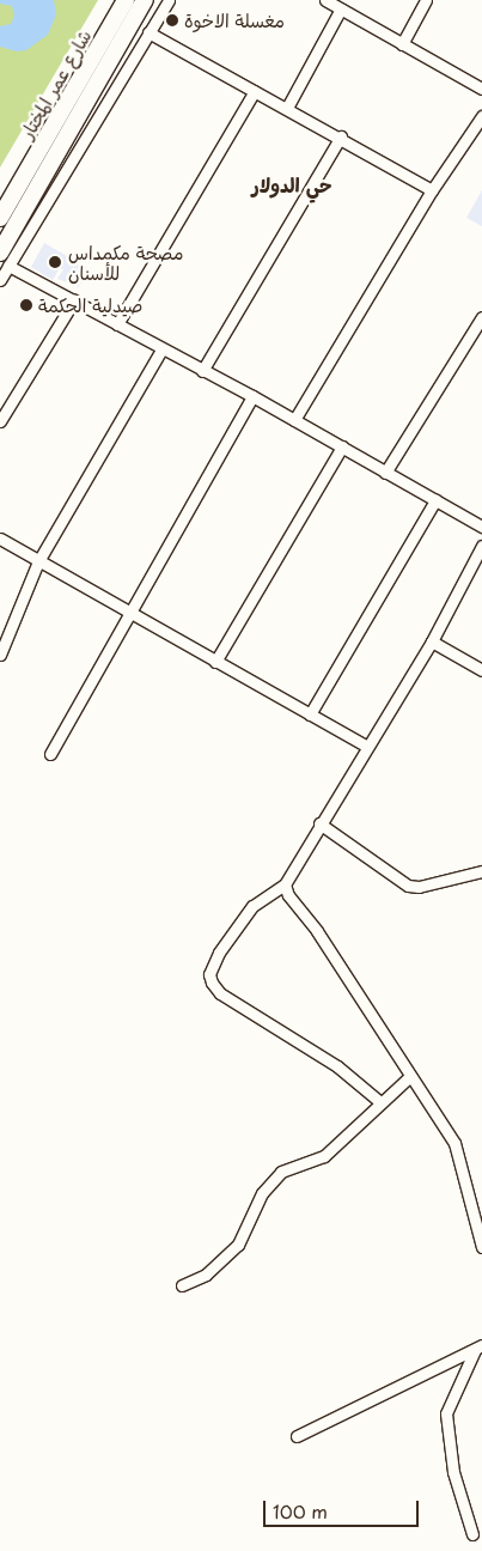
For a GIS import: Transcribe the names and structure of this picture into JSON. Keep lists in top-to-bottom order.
{
  "streets": {
    "main road": ["شارع عمر المختار"]
  },
  "districts": ["حي الدولار"],
  "places": ["مغسلة الاخوة", "مصحة مكمداس للأسنان", "صيدلية الحكمة"],
  "scale_bar": "100 m"
}
